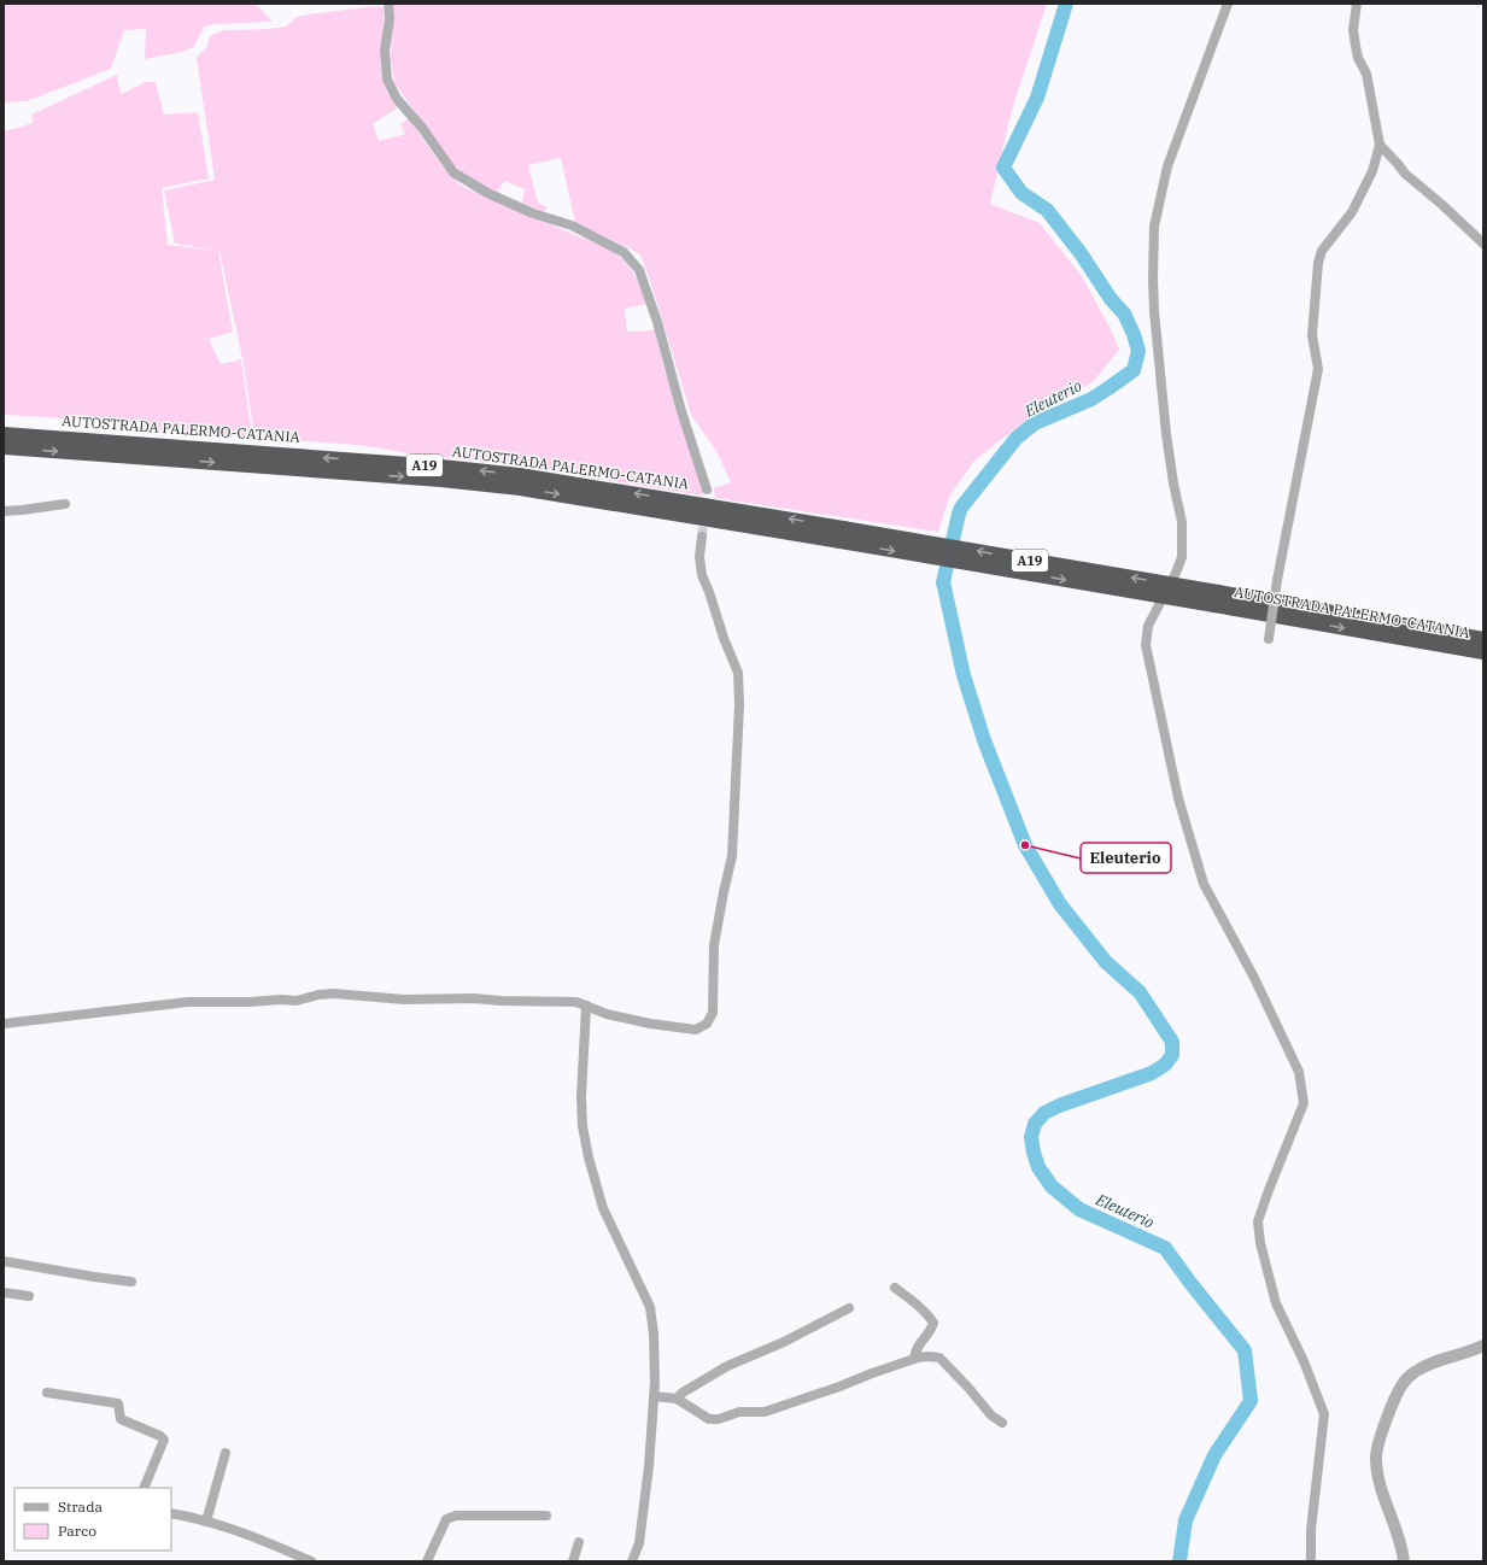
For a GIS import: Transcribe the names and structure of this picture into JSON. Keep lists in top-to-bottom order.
{
  "streets": {
    "highway": ["AUTOSTRADA PALERMO-CATANIA", "A19"]
  },
  "crossings": [
    ["AUTOSTRADA PALERMO-CATANIA", "A19"]
  ],
  "water": ["Eleuterio"],
  "places": ["Eleuterio"],
  "legend": ["Strada", "Parco"]
}
